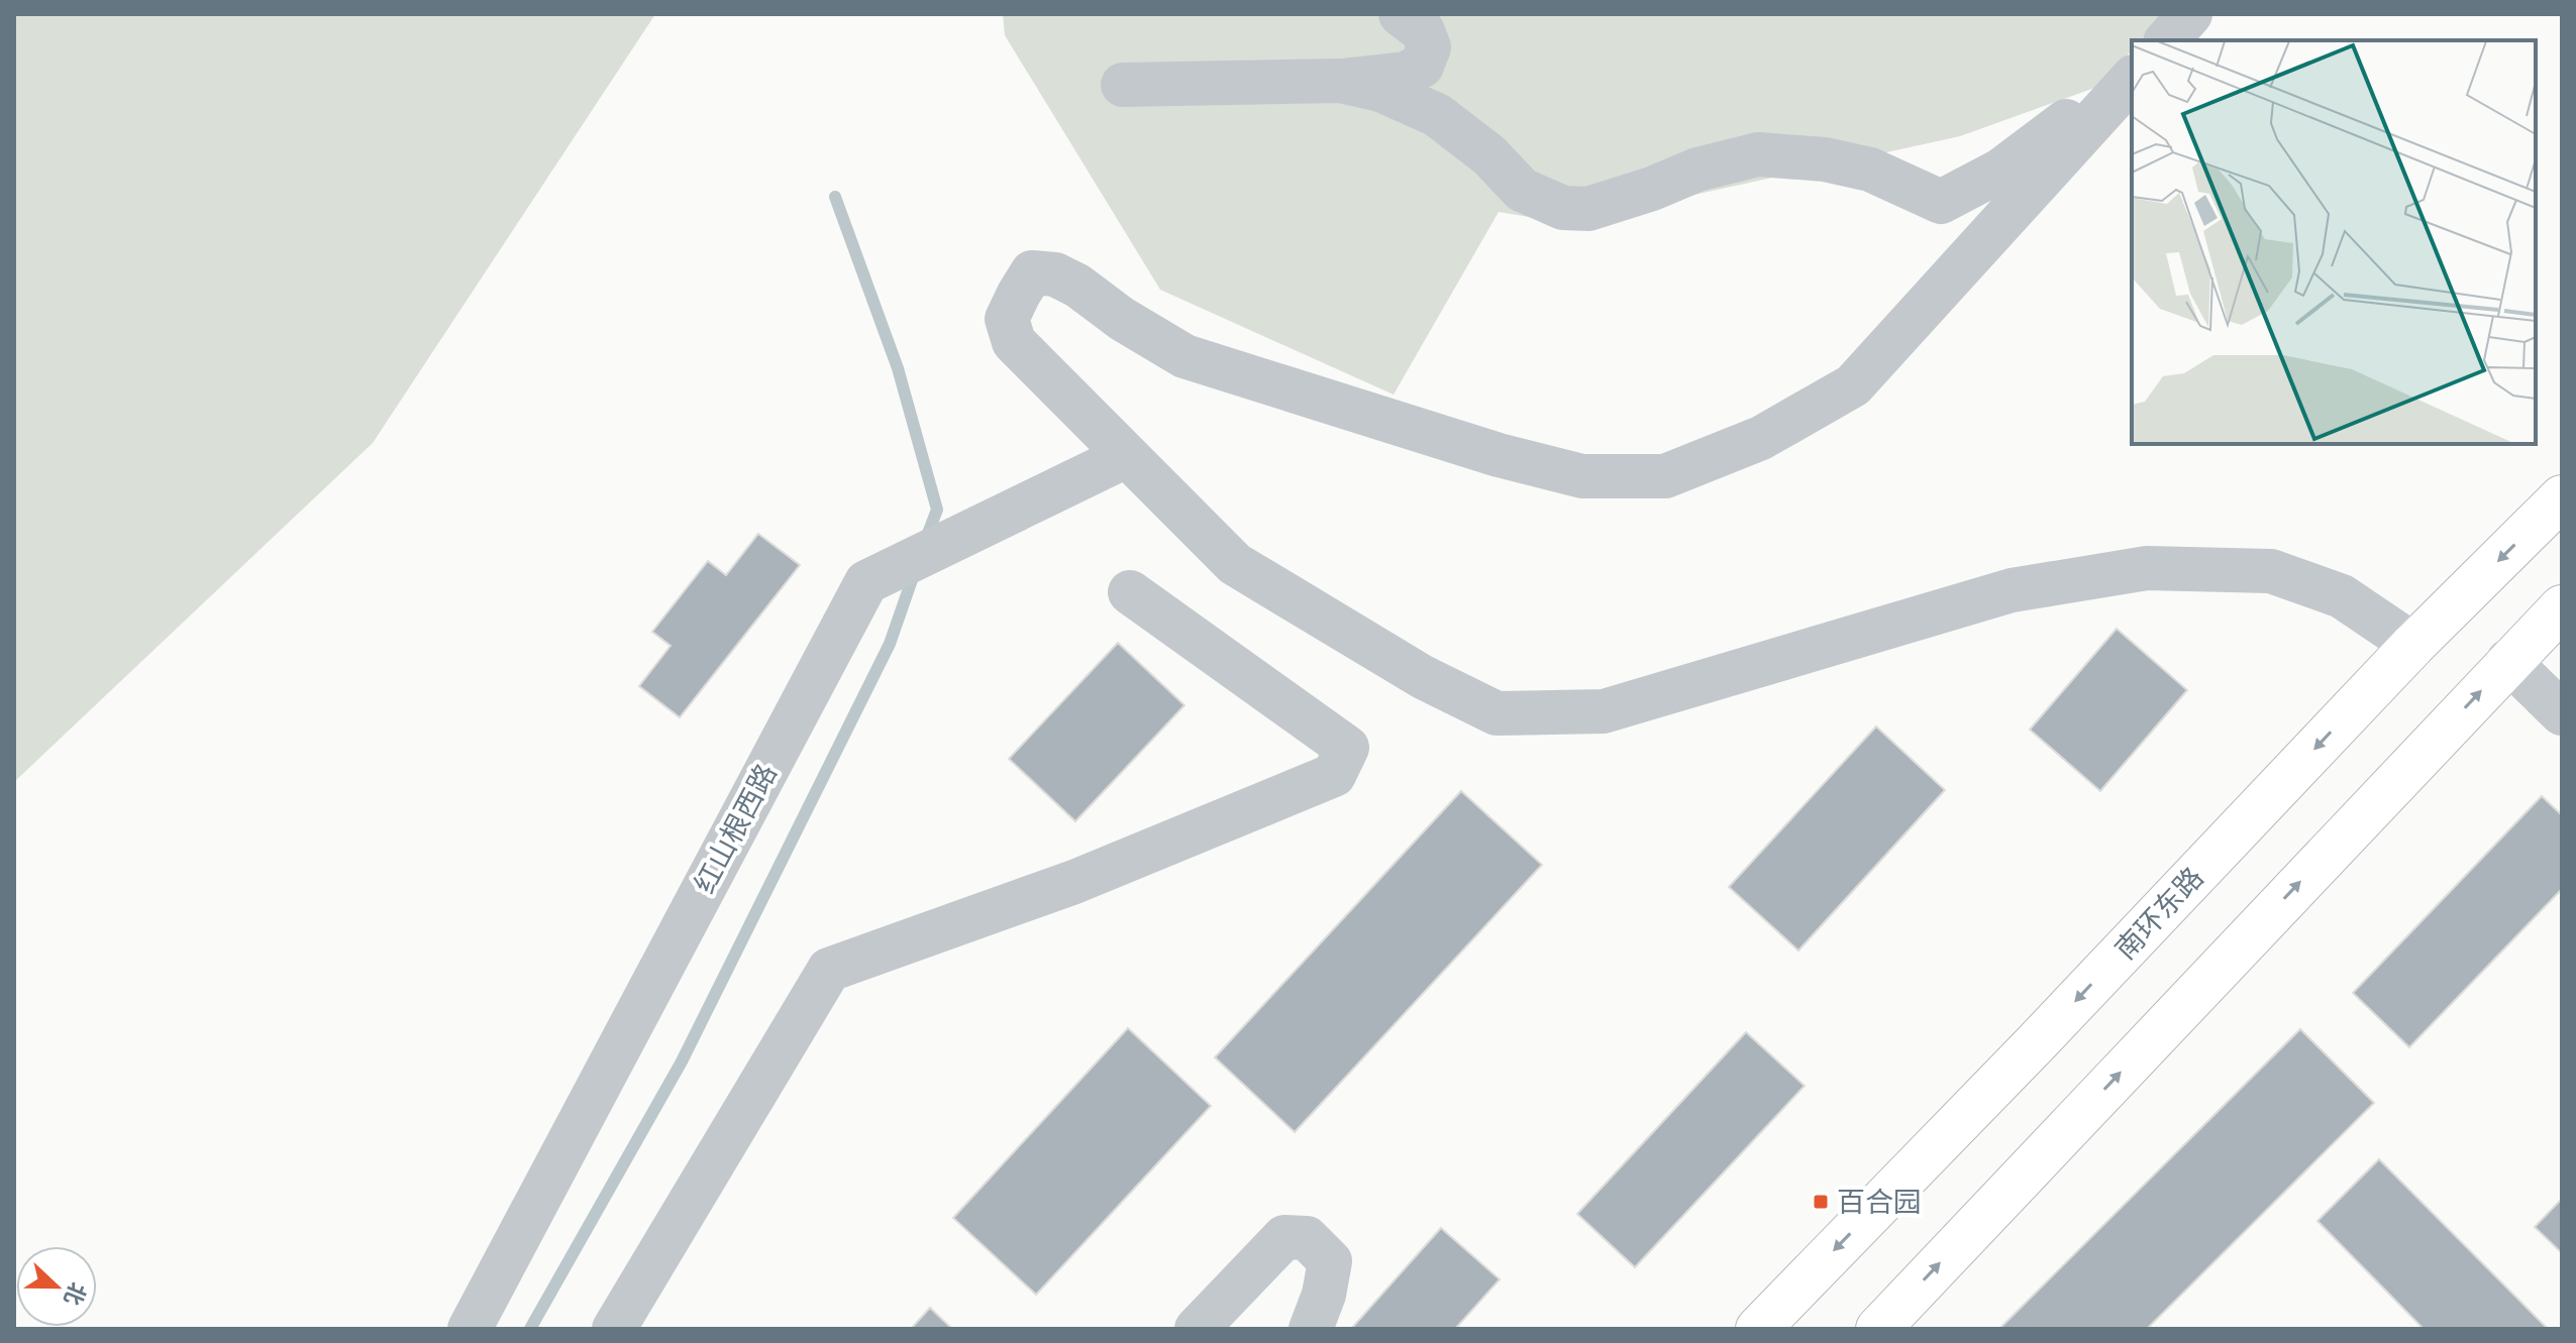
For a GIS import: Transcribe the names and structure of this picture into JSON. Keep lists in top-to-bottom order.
{
  "streets": {
    "highway": ["南环东路"],
    "street": ["红山根西路"]
  },
  "places": {
    "transit": ["百合园"]
  },
  "north": "right"
}
